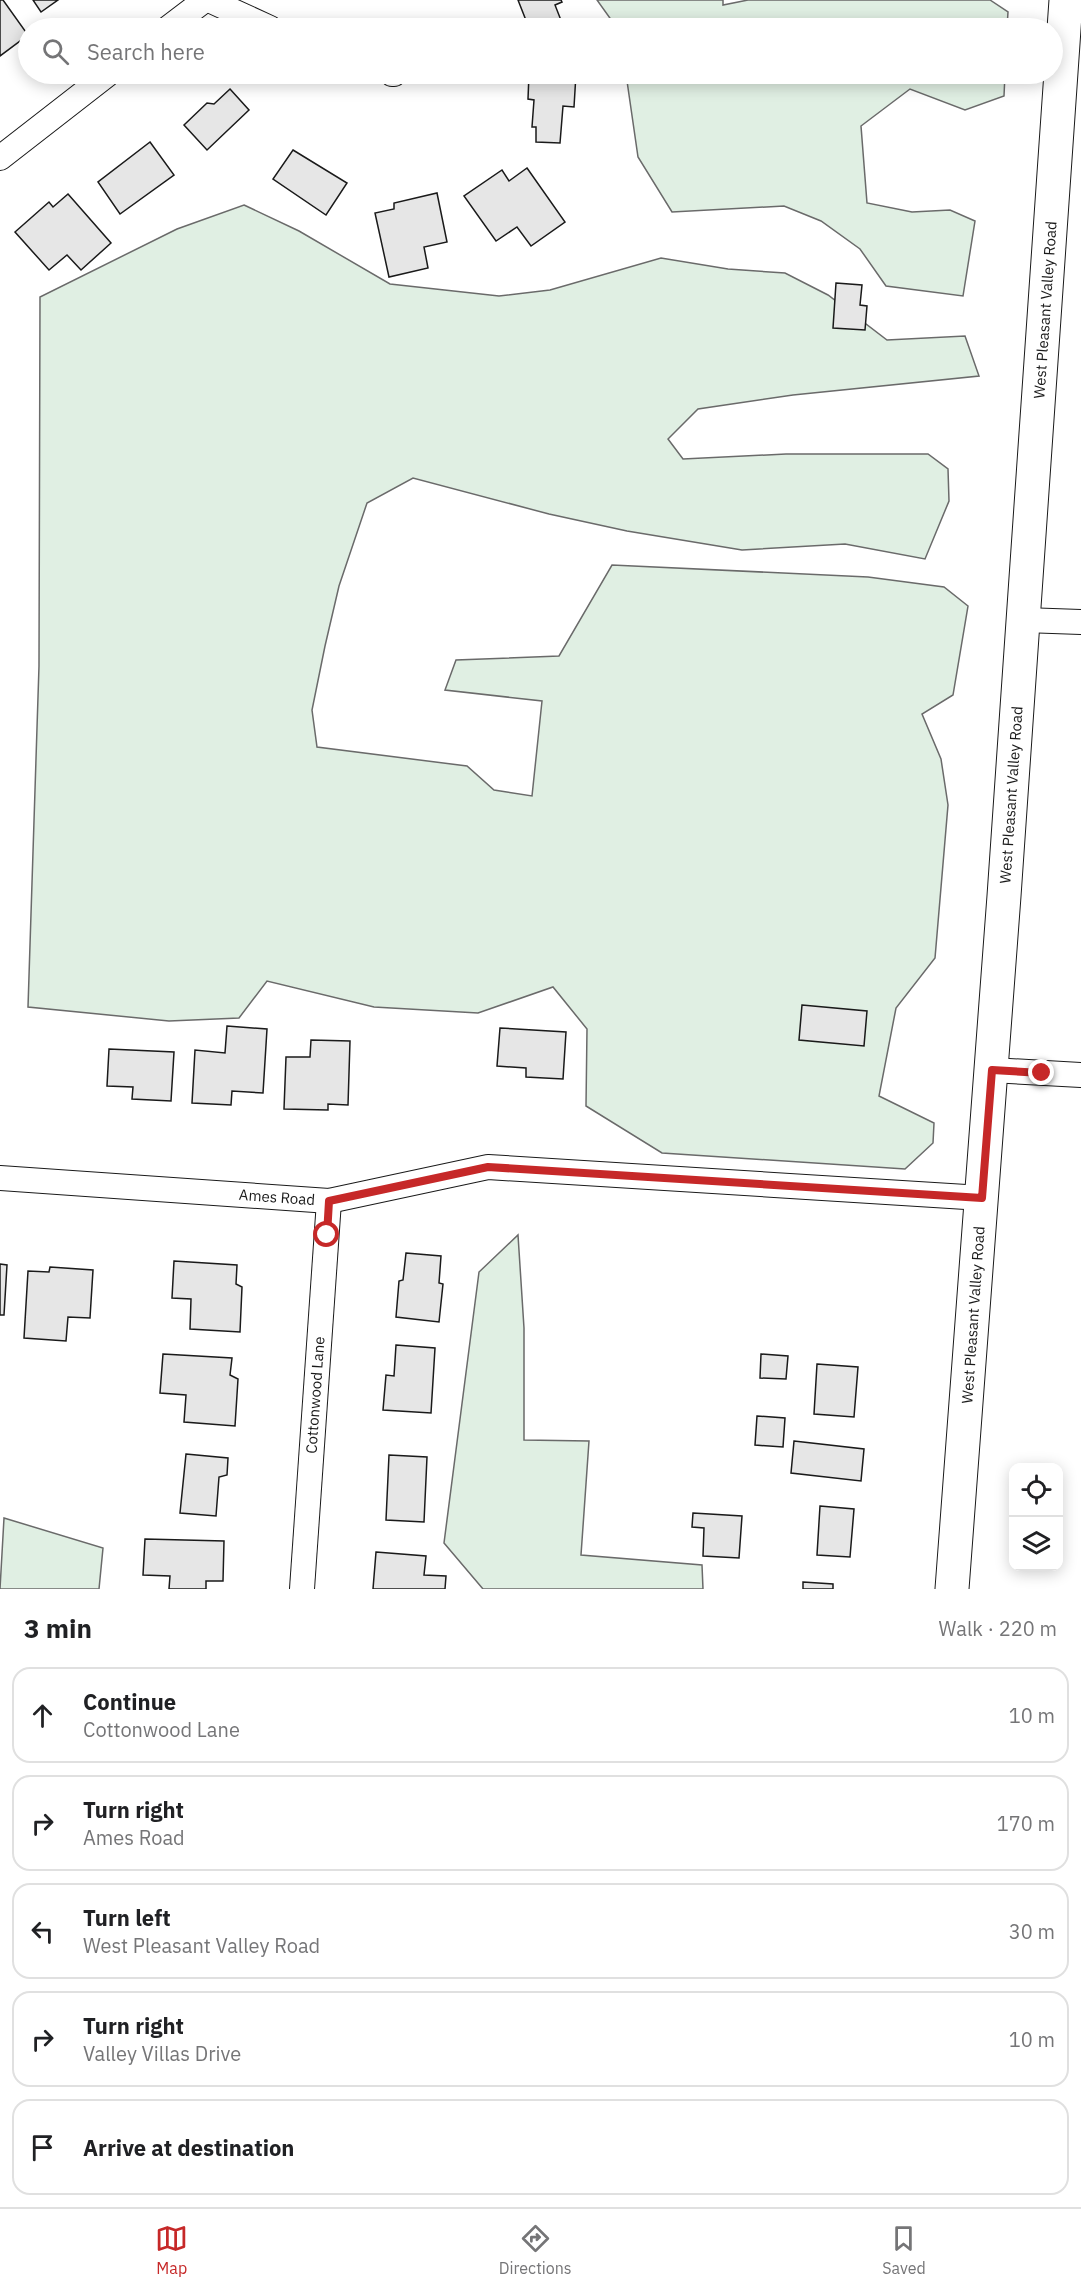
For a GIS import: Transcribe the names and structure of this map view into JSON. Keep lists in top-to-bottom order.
{
  "streets": {
    "main road": ["West Pleasant Valley Road"],
    "street": ["Ames Road", "Cottonwood Lane"]
  },
  "crossings": [
    ["West Pleasant Valley Road", "Ames Road"],
    ["Ames Road", "Cottonwood Lane"]
  ],
  "page": {
    "search": "Search here",
    "heading": ["3 min", "Walk · 220 m"],
    "list": [
      ["Continue", "Cottonwood Lane", "10 m"],
      ["Turn right", "Ames Road", "170 m"],
      ["Turn left", "West Pleasant Valley Road", "30 m"],
      ["Turn right", "Valley Villas Drive", "10 m"],
      "Arrive at destination"
    ],
    "nav": ["Map", "Directions", "Saved"]
  }
}
